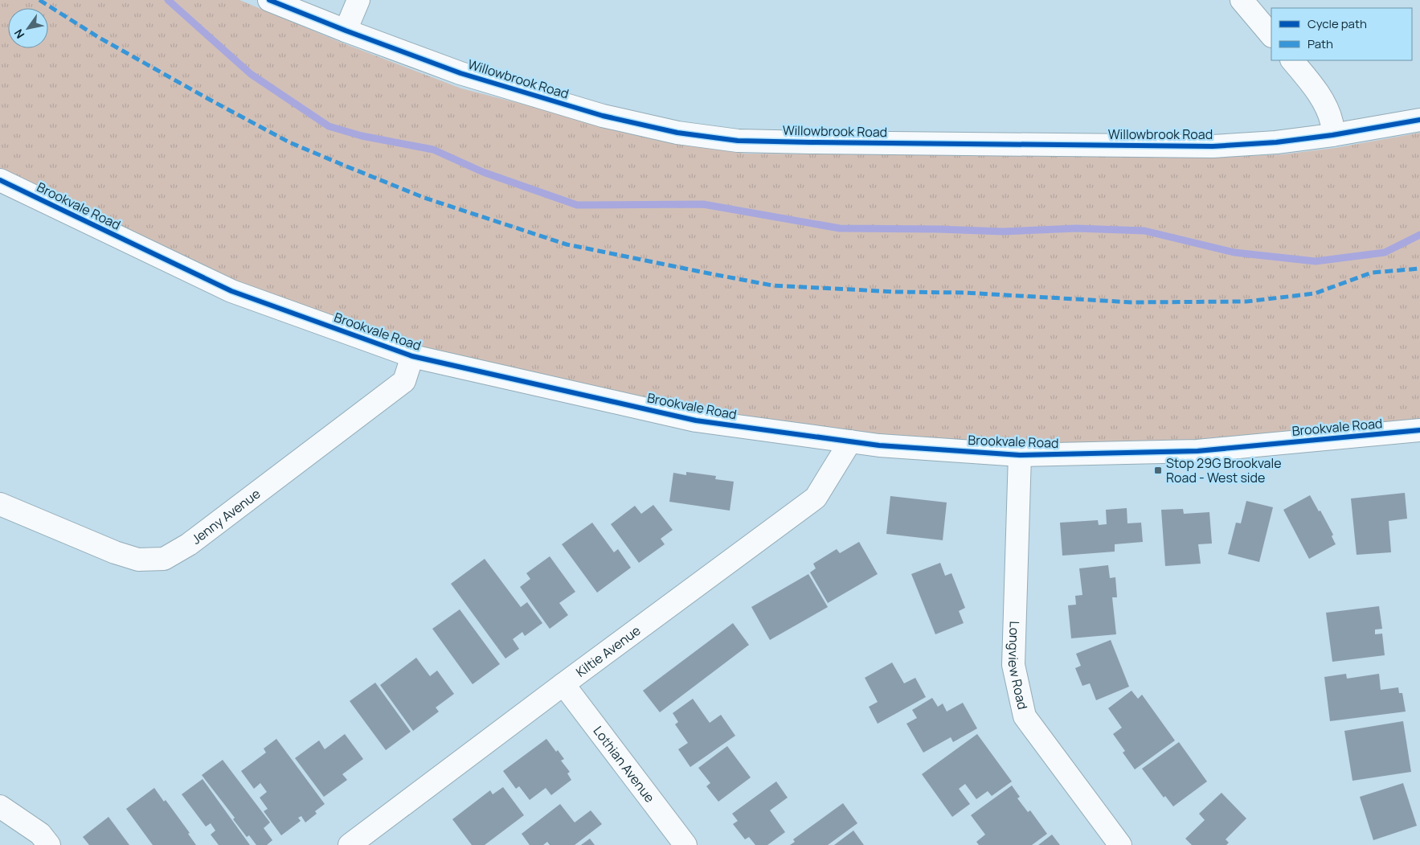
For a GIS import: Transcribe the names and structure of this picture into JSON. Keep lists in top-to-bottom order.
{
  "streets": {
    "street": [
      "Willowbrook Road",
      "Brookvale Road",
      "Jenny Avenue",
      "Kiltie Avenue",
      "Longview Road",
      "Lothian Avenue"
    ]
  },
  "crossings": [
    ["Brookvale Road", "Jenny Avenue"],
    ["Brookvale Road", "Kiltie Avenue"],
    ["Brookvale Road", "Longview Road"],
    ["Kiltie Avenue", "Lothian Avenue"]
  ],
  "places": {
    "transit": ["Stop 29G Brookvale Road - West side"]
  },
  "legend": ["Cycle path", "Path"],
  "north": "bottom left"
}
